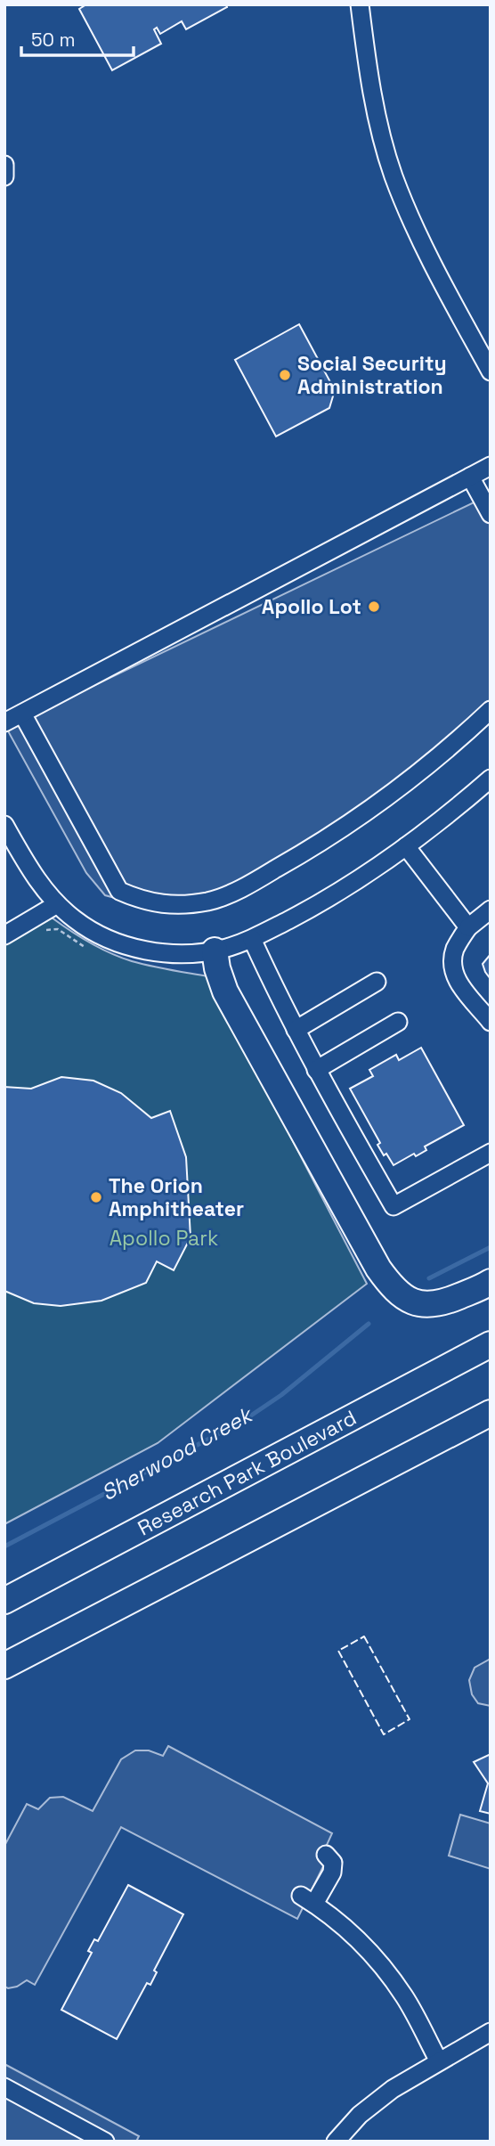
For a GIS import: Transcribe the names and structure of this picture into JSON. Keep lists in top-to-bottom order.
{
  "streets": {
    "highway": ["Research Park Boulevard"]
  },
  "water": ["Sherwood Creek"],
  "parks": ["Apollo Park"],
  "places": ["Social Security Administration", "Apollo Lot", "The Orion Amphitheater"],
  "scale_bar": "50 m"
}
